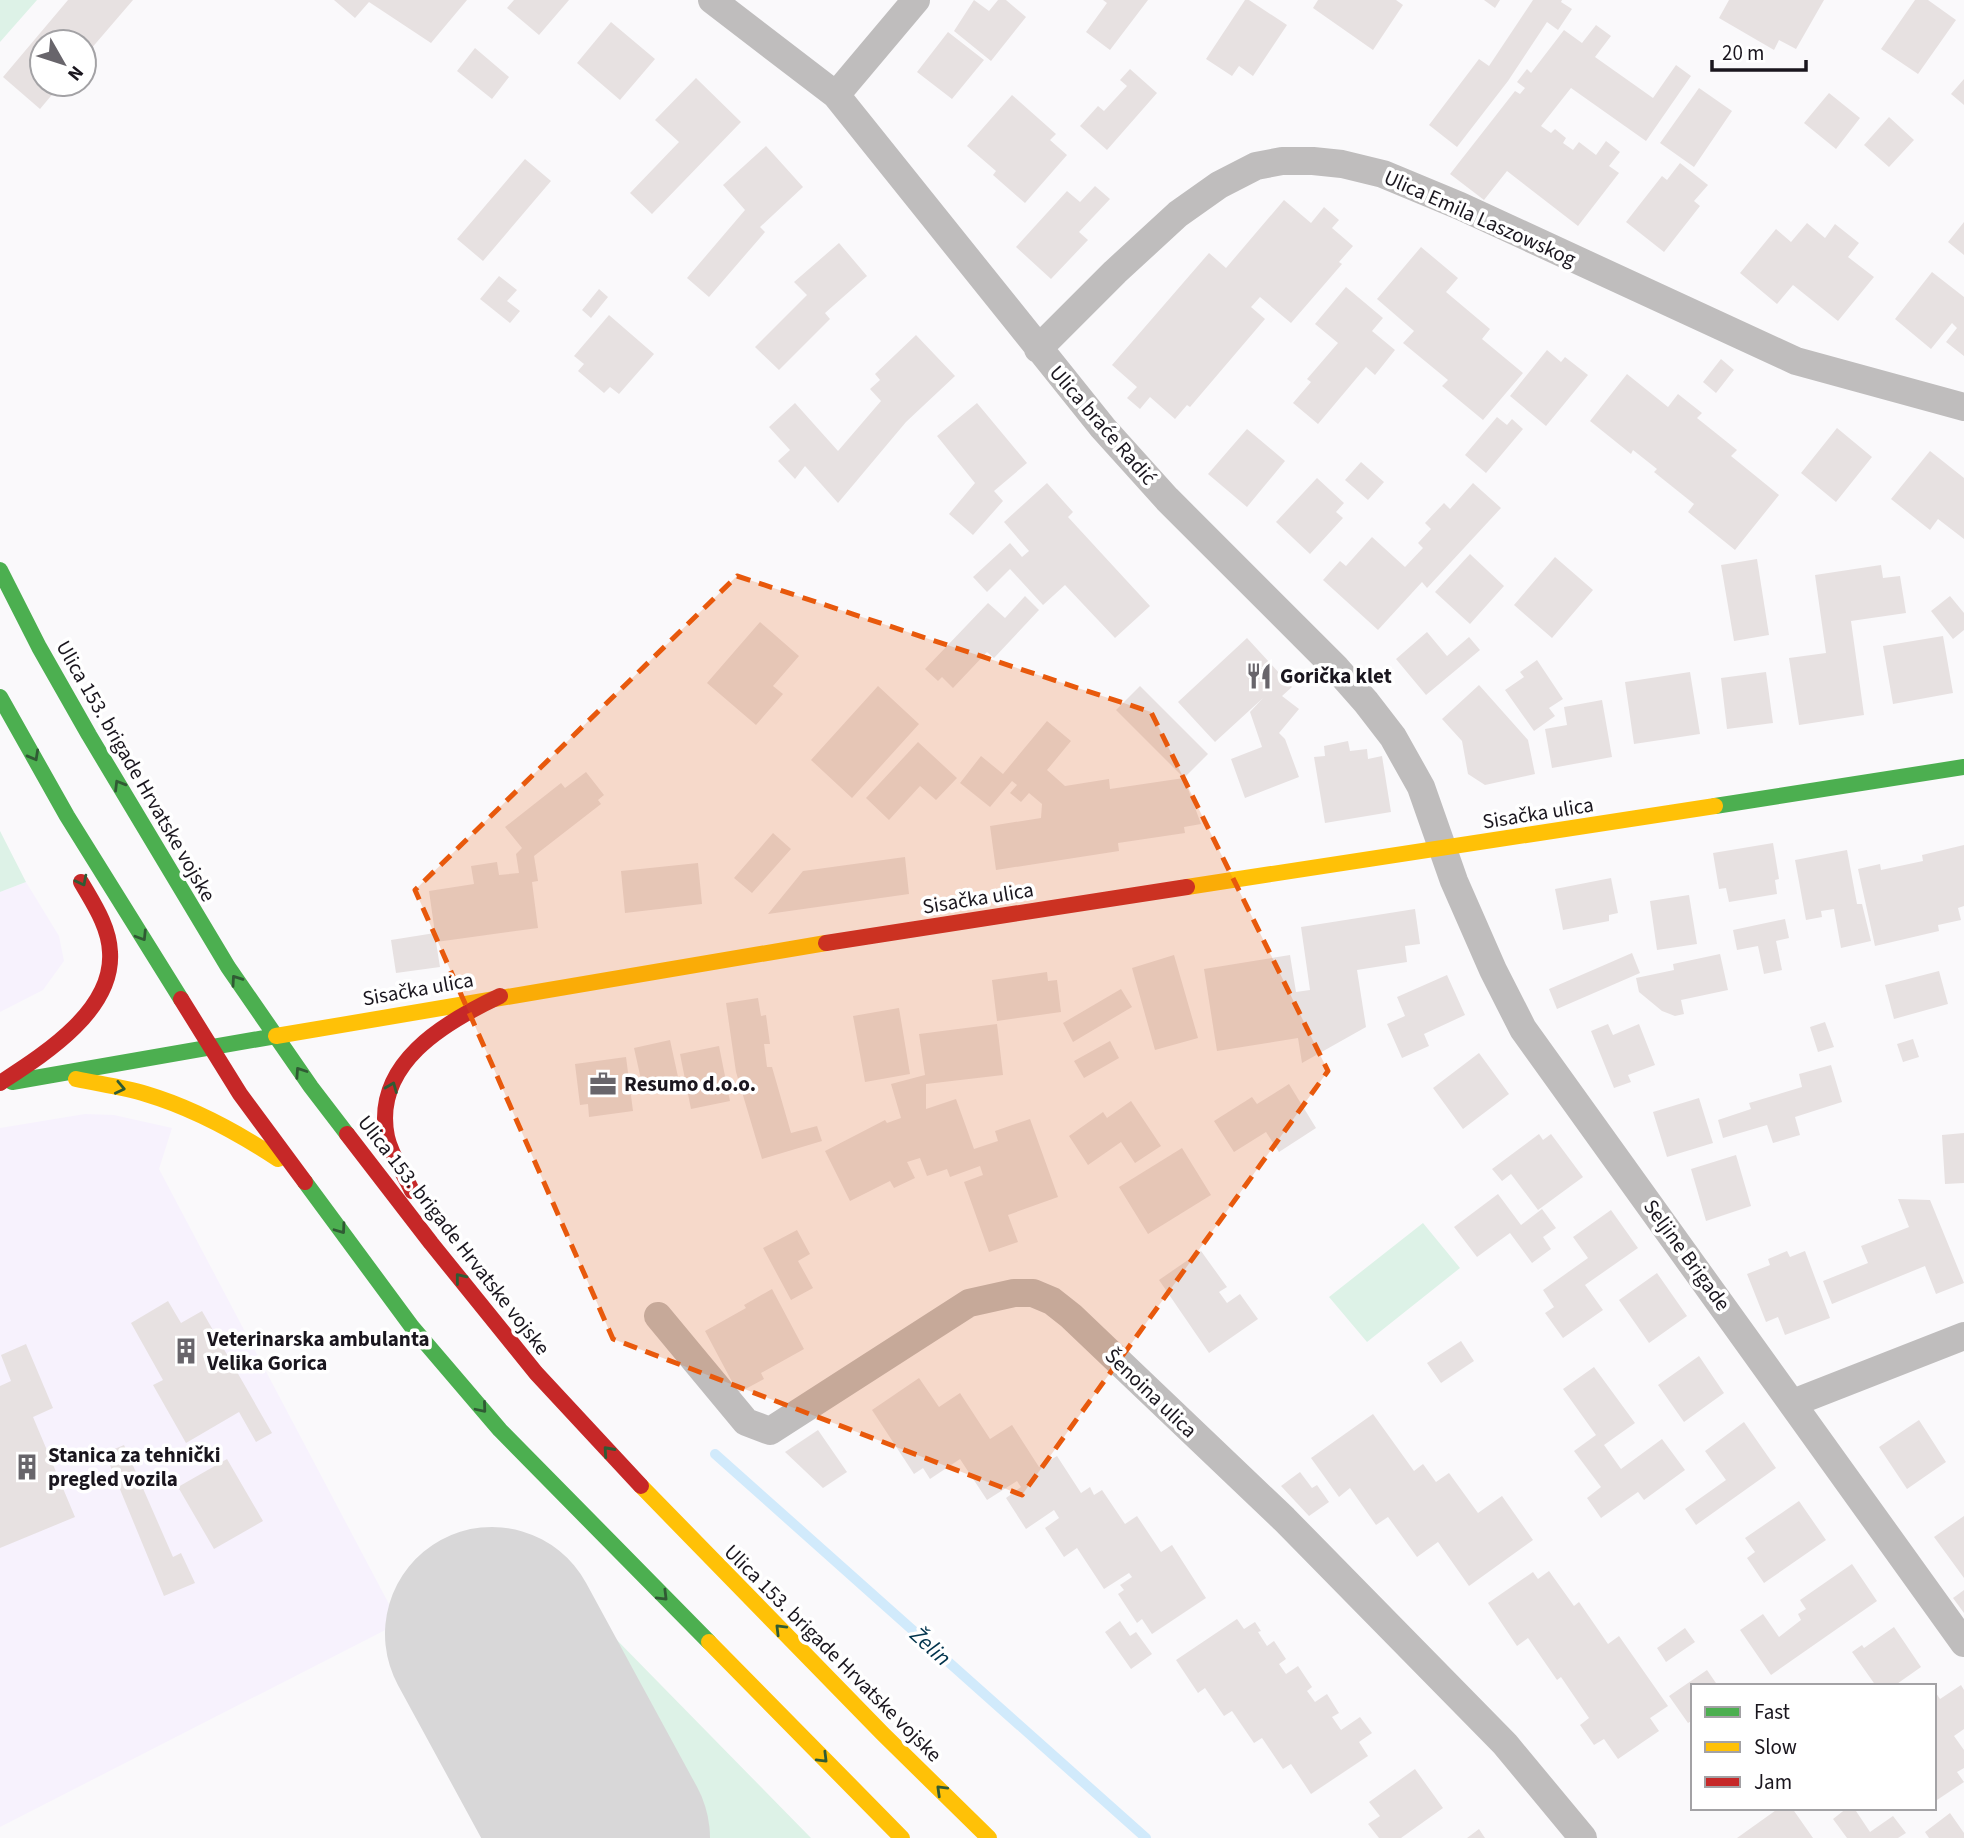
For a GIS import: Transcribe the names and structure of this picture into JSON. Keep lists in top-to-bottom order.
{
  "streets": {
    "main road": ["Ulica 153. brigade Hrvatske vojske", "Sisačka ulica"],
    "street": [
      "Ulica Emila Laszowskog",
      "Ulica braće Radić",
      "Seljine Brigade",
      "Šenoina ulica"
    ]
  },
  "crossings": [
    ["Ulica Emila Laszowskog", "Ulica braće Radić"],
    ["Ulica braće Radić", "Sisačka ulica"],
    ["Ulica braće Radić", "Seljine Brigade"],
    ["Ulica 153. brigade Hrvatske vojske", "Sisačka ulica"],
    ["Sisačka ulica", "Seljine Brigade"]
  ],
  "water": ["Želin"],
  "places": {
    "restaurant": ["Gorička klet"],
    "office": ["Resumo d.o.o."],
    "building": ["Veterinarska ambulanta Velika Gorica", "Stanica za tehnički pregled vozila"]
  },
  "legend": ["Fast", "Slow", "Jam"],
  "scale_bar": "20 m",
  "north": "bottom right"
}
